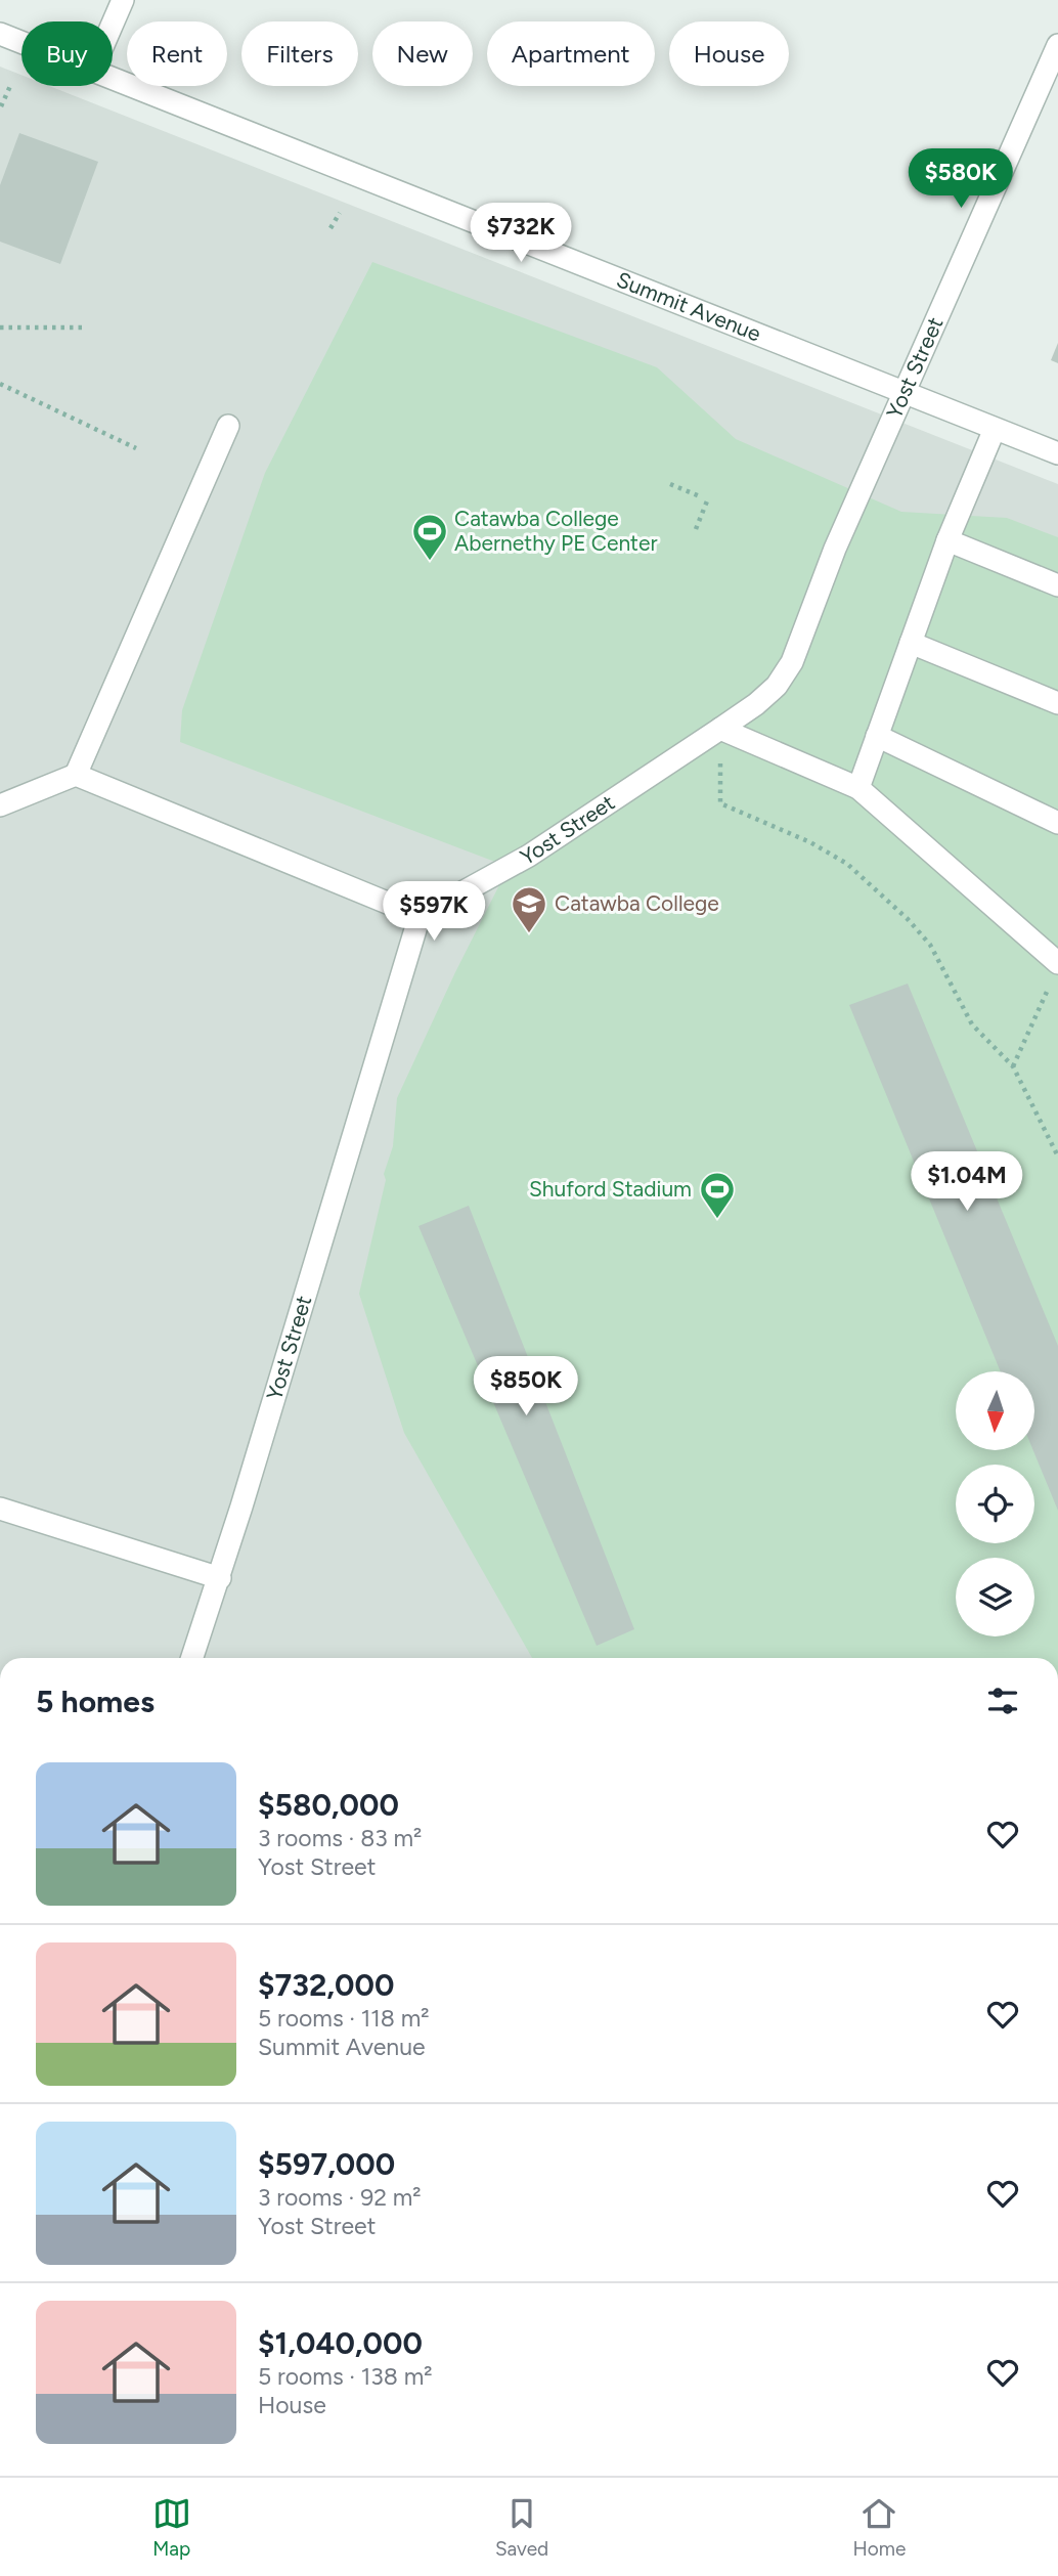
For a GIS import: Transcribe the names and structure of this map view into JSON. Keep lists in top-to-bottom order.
{
  "streets": {
    "street": ["Summit Avenue", "Yost Street"]
  },
  "crossings": [
    ["Summit Avenue", "Yost Street"]
  ],
  "places": {
    "sports": ["Catawba College Abernethy PE Center", "Shuford Stadium"],
    "school or university": ["Catawba College"]
  },
  "north": "bottom",
  "page": {
    "chip": [
      "Buy",
      "Rent",
      "Filters",
      "New",
      "Apartment",
      "House"
    ],
    "price": [
      "$580K",
      "$732K",
      "$597K",
      "$1.04M",
      "$850K"
    ],
    "heading": "5 homes",
    "list": [
      {
        "name": "$580,000",
        "note": "3 rooms · 83 m² · Yost Street"
      },
      {
        "name": "$732,000",
        "note": "5 rooms · 118 m² · Summit Avenue"
      },
      {
        "name": "$597,000",
        "note": "3 rooms · 92 m² · Yost Street"
      },
      {
        "name": "$1,040,000",
        "note": "5 rooms · 138 m² · House"
      }
    ],
    "tabs": ["Map", "Saved", "Home"]
  }
}
